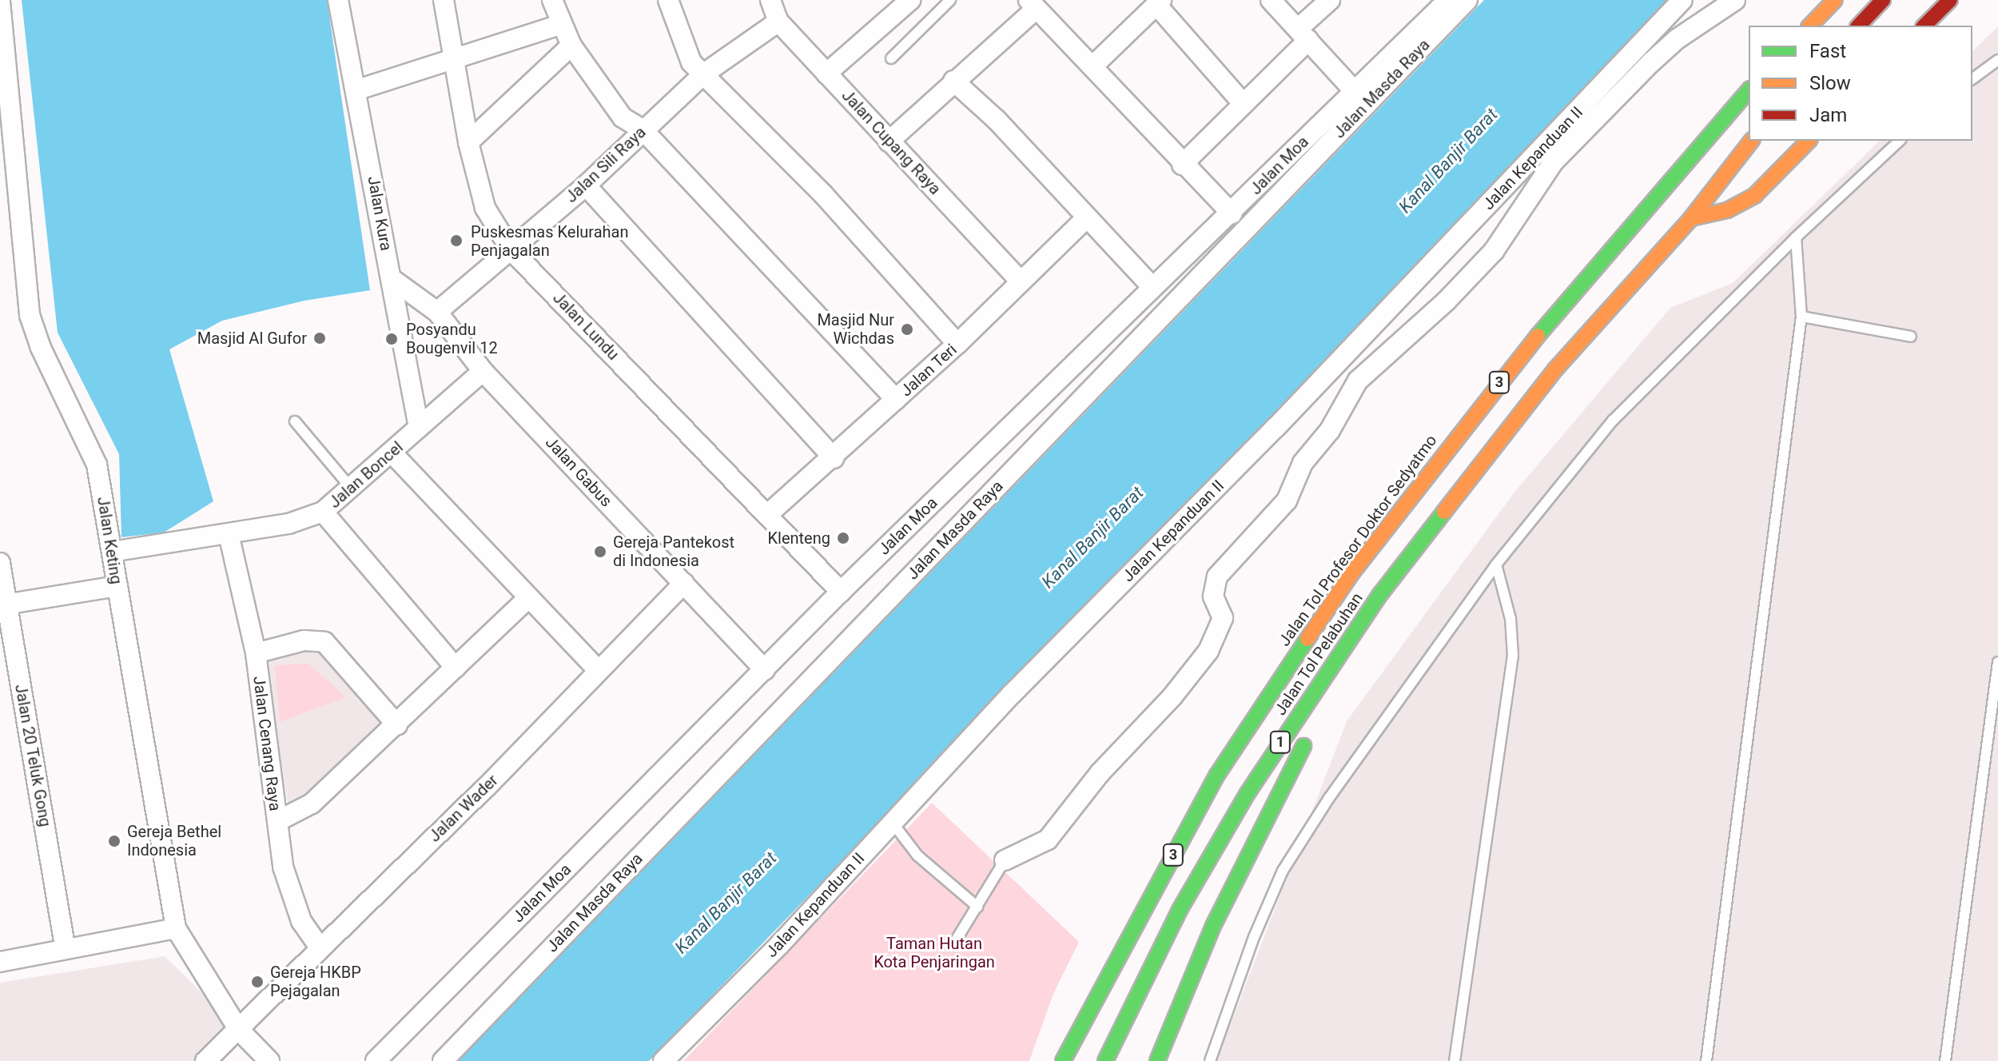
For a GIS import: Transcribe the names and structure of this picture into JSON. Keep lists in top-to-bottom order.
{
  "streets": {
    "highway": [
      "3",
      "Jalan Tol Profesor Doktor Sedyatmo",
      "Jalan Tol Pelabuhan",
      "1"
    ],
    "street": [
      "Jalan Masda Raya",
      "Jalan Cupang Raya",
      "Jalan Kepanduan II",
      "Jalan Sili Raya",
      "Jalan Moa",
      "Jalan Kura",
      "Jalan Lundu",
      "Jalan Teri",
      "Jalan Gabus",
      "Jalan Boncel",
      "Jalan Keting",
      "Jalan Cenang Raya",
      "Jalan 20 Teluk Gong",
      "Jalan Wader"
    ]
  },
  "crossings": [
    ["Jalan Cupang Raya", "Jalan Sili Raya"],
    ["Jalan Cupang Raya", "Jalan Teri"],
    ["Jalan Sili Raya", "Jalan Lundu"],
    ["Jalan Sili Raya", "Jalan Gabus"],
    ["Jalan Moa", "Jalan Lundu"],
    ["Jalan Moa", "Jalan Gabus"],
    ["Jalan Kura", "Jalan Gabus"],
    ["Jalan Kura", "Jalan Boncel"],
    ["Jalan Lundu", "Jalan Teri"],
    ["3", "Jalan Tol Pelabuhan"],
    ["Jalan Gabus", "Jalan Boncel"],
    ["Jalan Gabus", "Jalan Wader"],
    ["Jalan Boncel", "Jalan Keting"],
    ["Jalan Boncel", "Jalan Cenang Raya"],
    ["Jalan Keting", "Jalan Wader"],
    ["Jalan Cenang Raya", "Jalan Wader"]
  ],
  "water": ["Kanal Banjir Barat"],
  "parks": ["Taman Hutan Kota Penjaringan"],
  "places": [
    "Puskesmas Kelurahan Penjagalan",
    "Masjid Nur Wichdas",
    "Masjid Al Gufor",
    "Posyandu Bougenvil 12",
    "Klenteng",
    "Gereja Pantekost di Indonesia",
    "Gereja Bethel Indonesia",
    "Gereja HKBP Pejagalan"
  ],
  "legend": ["Fast", "Slow", "Jam"]
}
